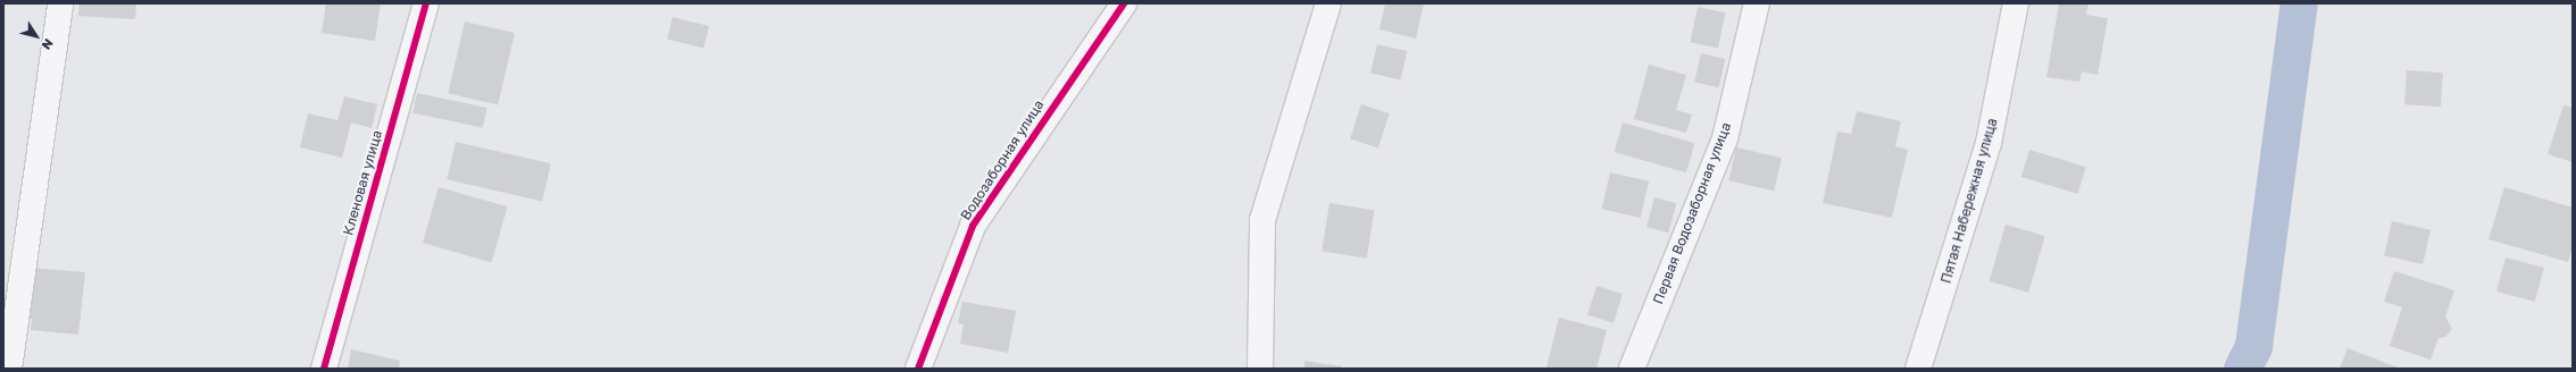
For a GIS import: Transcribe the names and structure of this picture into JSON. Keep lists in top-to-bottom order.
{
  "streets": {
    "street": [
      "Водозаборная улица",
      "Кленовая улица",
      "Пятая Набережная улица",
      "Первая Водозаборная улица"
    ]
  },
  "north": "bottom right"
}
